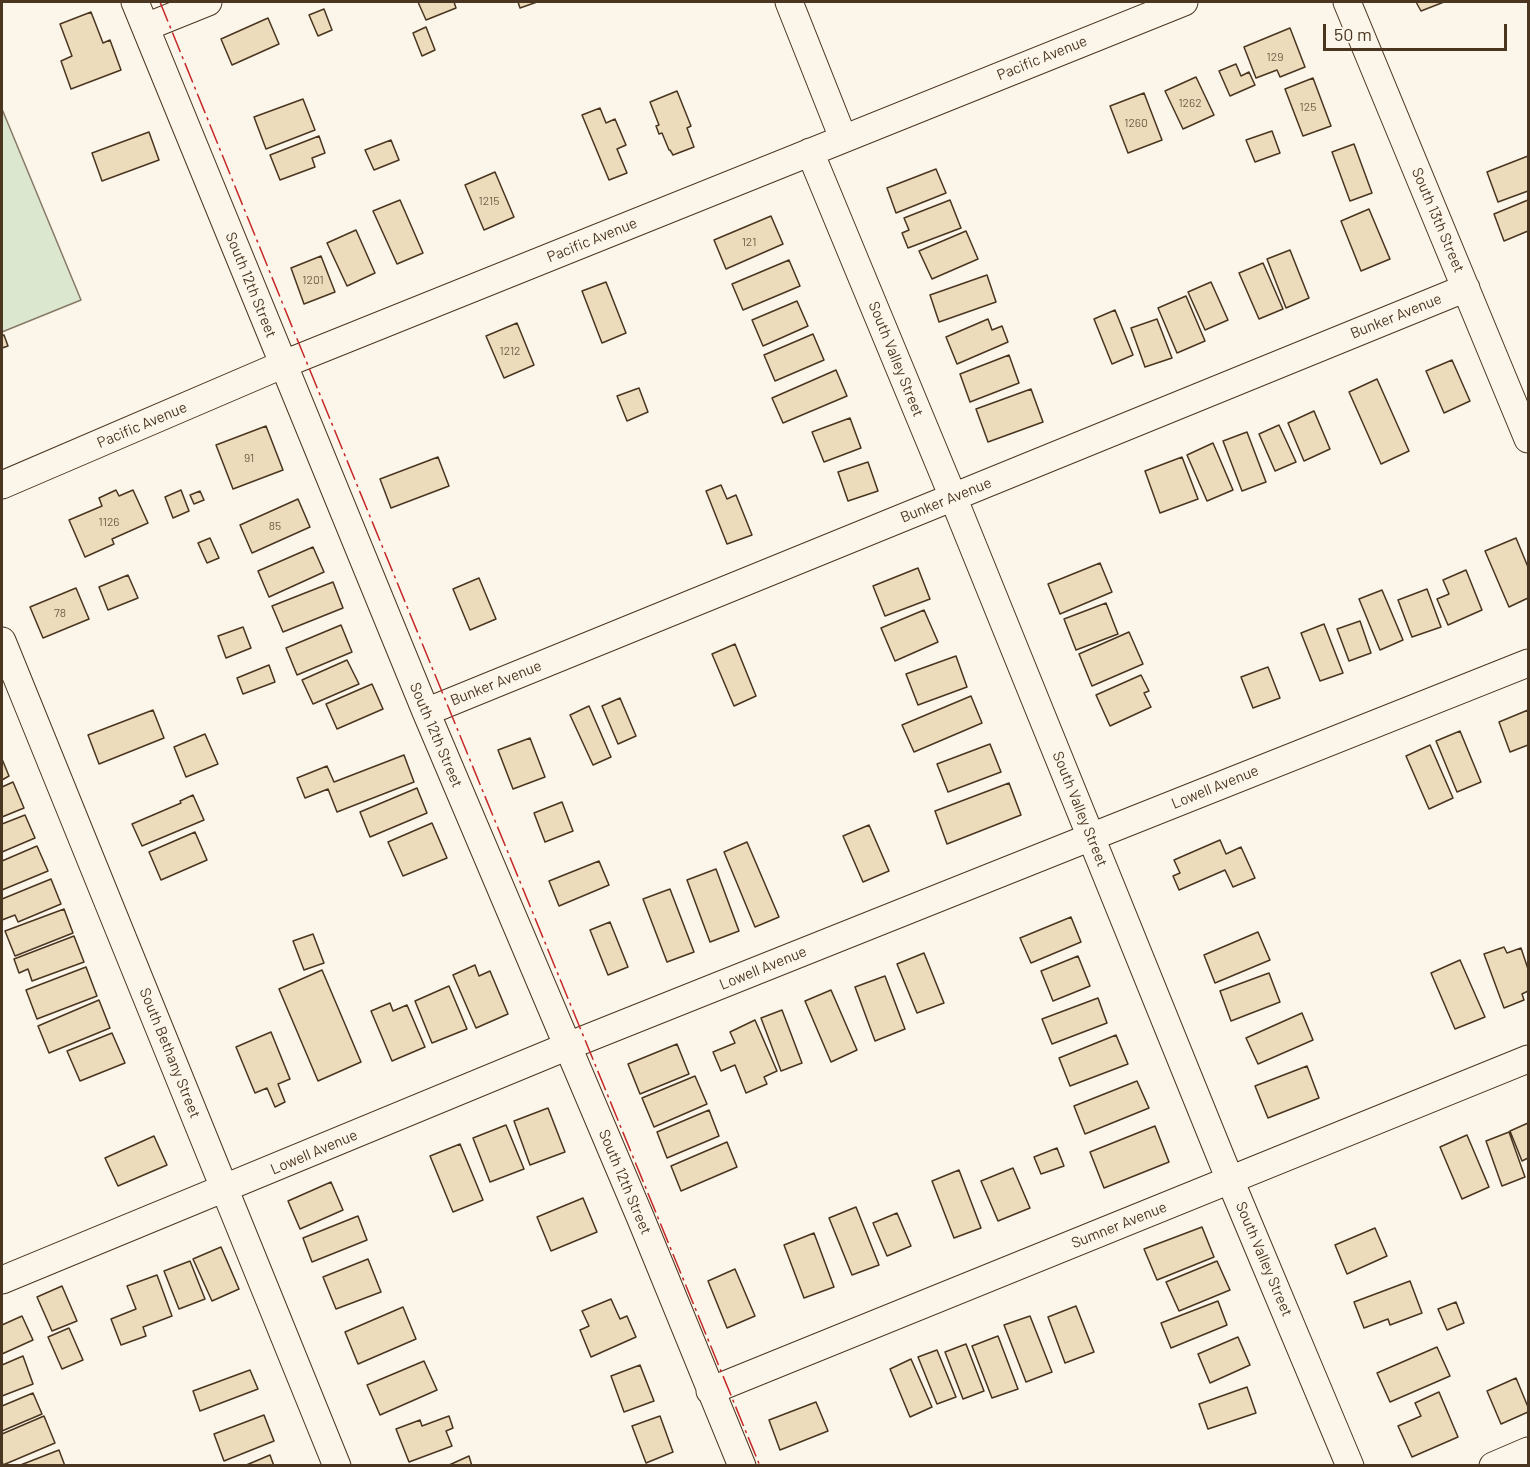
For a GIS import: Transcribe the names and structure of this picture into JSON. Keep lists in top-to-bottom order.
{
  "streets": {
    "street": [
      "Pacific Avenue",
      "South 13th Street",
      "South 12th Street",
      "Bunker Avenue",
      "South Valley Street",
      "Lowell Avenue",
      "South Bethany Street",
      "Sumner Avenue"
    ]
  },
  "crossings": [
    ["Pacific Avenue", "South 12th Street"],
    ["Pacific Avenue", "South Valley Street"],
    ["South 13th Street", "Bunker Avenue"],
    ["South 12th Street", "Bunker Avenue"],
    ["South 12th Street", "Lowell Avenue"],
    ["South 12th Street", "Sumner Avenue"],
    ["Bunker Avenue", "South Valley Street"],
    ["South Valley Street", "Lowell Avenue"],
    ["South Valley Street", "Sumner Avenue"],
    ["Lowell Avenue", "South Bethany Street"]
  ],
  "house_numbers": [
    "129",
    "1262",
    "125",
    "1260",
    "1215",
    "121",
    "1201",
    "1212",
    "91",
    "1126",
    "85",
    "78"
  ],
  "scale_bar": "50 m"
}
